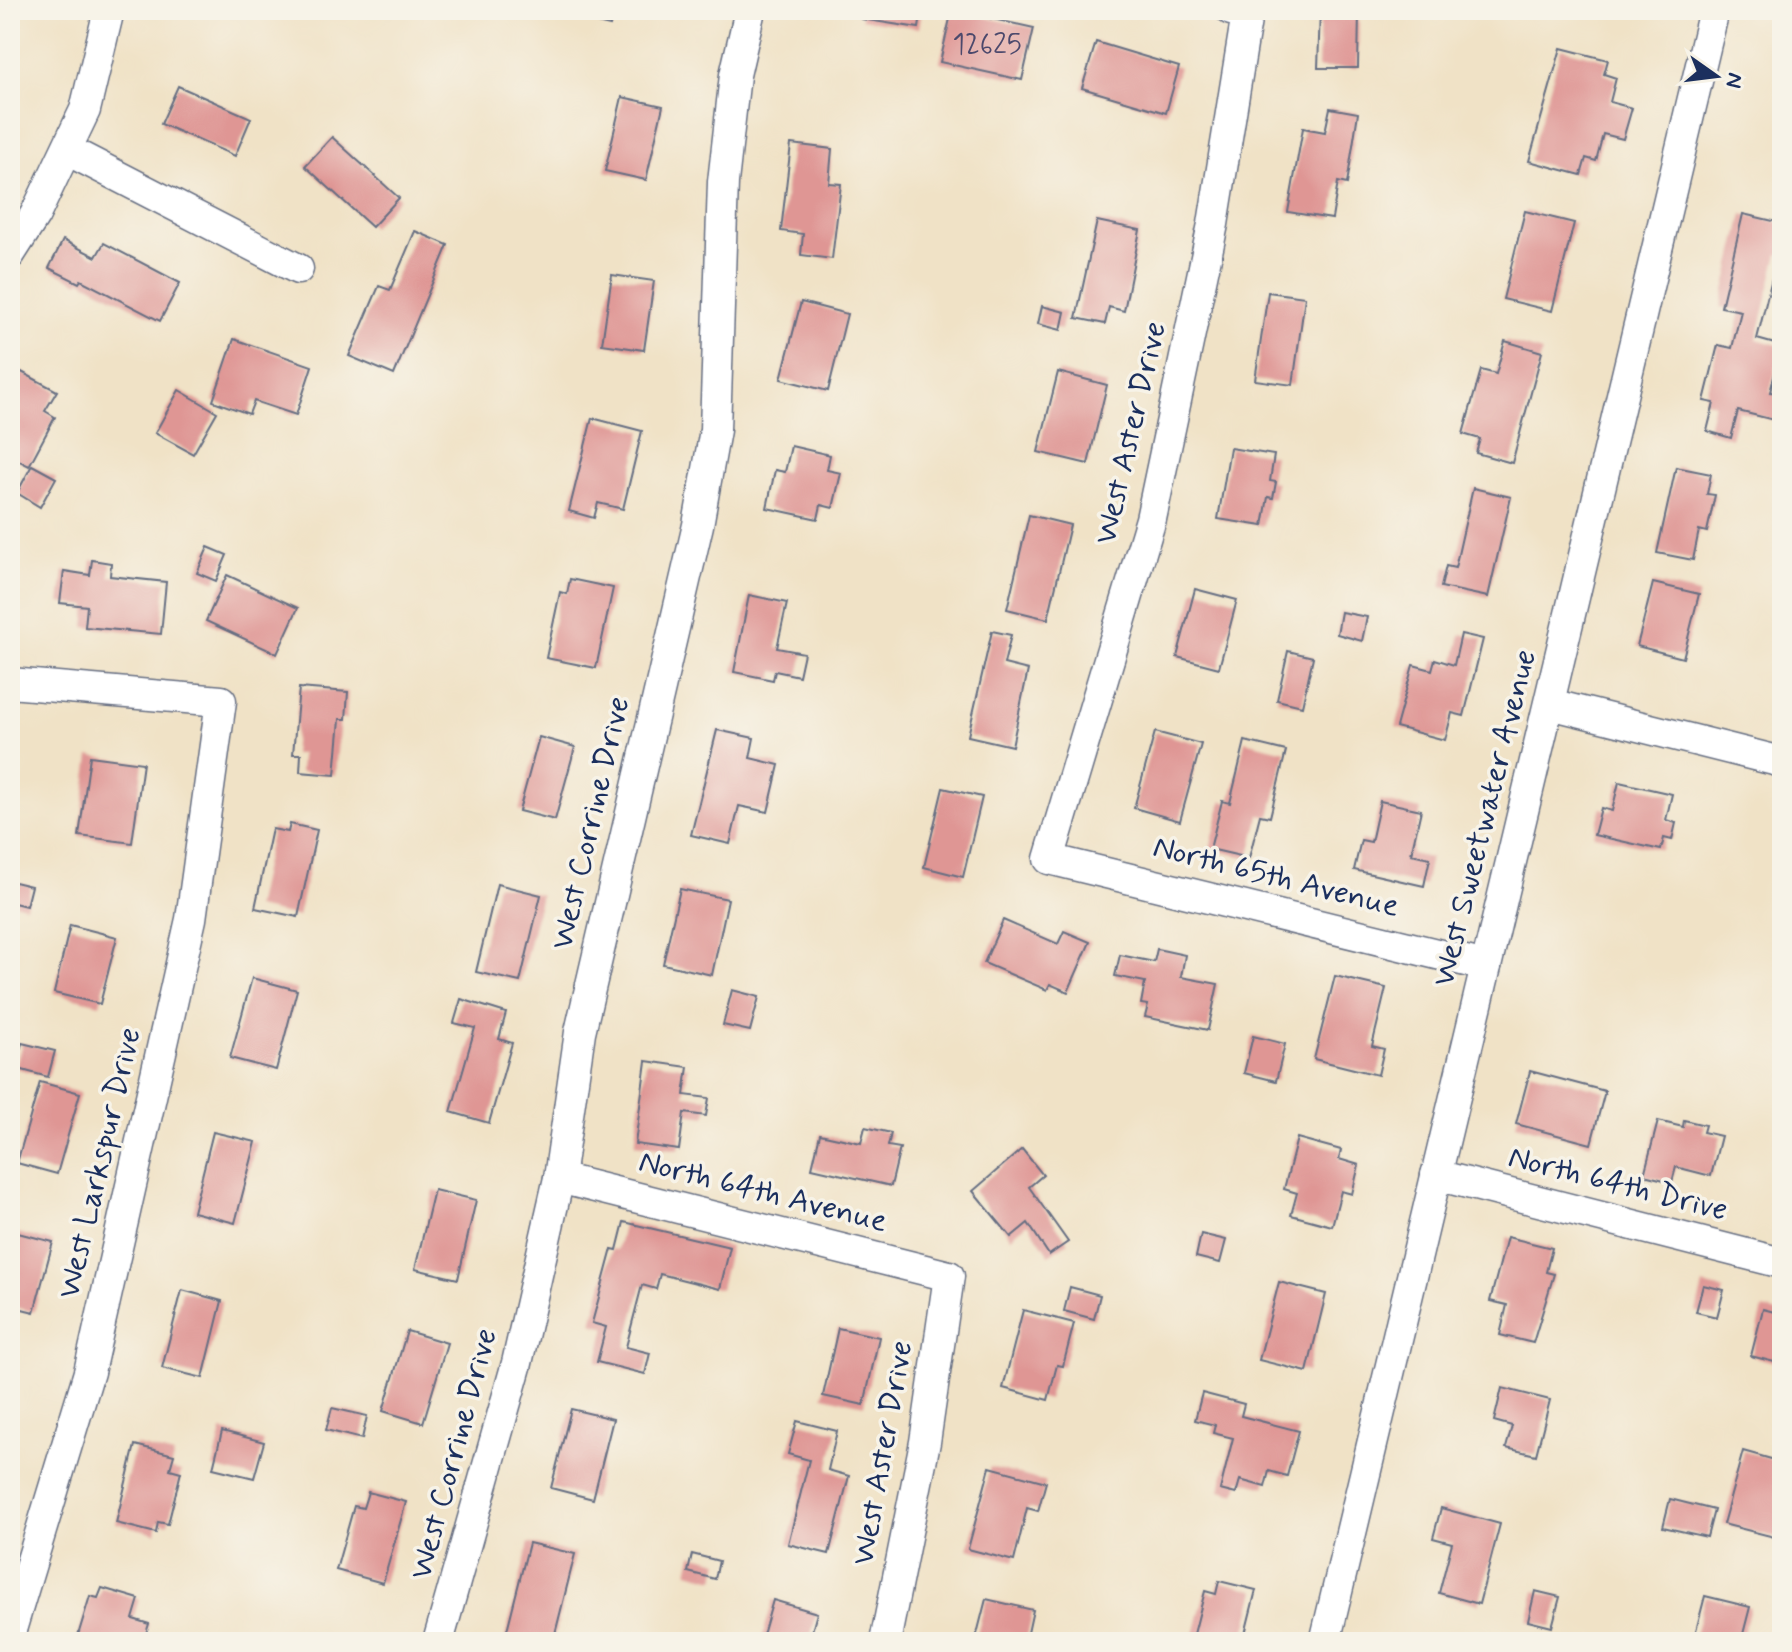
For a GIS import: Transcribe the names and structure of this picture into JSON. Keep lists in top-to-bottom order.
{
  "streets": {
    "street": [
      "West Aster Drive",
      "West Sweetwater Avenue",
      "West Corrine Drive",
      "North 65th Avenue",
      "West Larkspur Drive",
      "North 64th Drive",
      "North 64th Avenue"
    ]
  },
  "crossings": [
    ["West Aster Drive", "North 65th Avenue"],
    ["West Aster Drive", "North 64th Avenue"],
    ["West Sweetwater Avenue", "North 65th Avenue"],
    ["West Sweetwater Avenue", "North 64th Drive"],
    ["West Corrine Drive", "North 64th Avenue"]
  ],
  "house_numbers": ["12625"],
  "north": "right"
}
